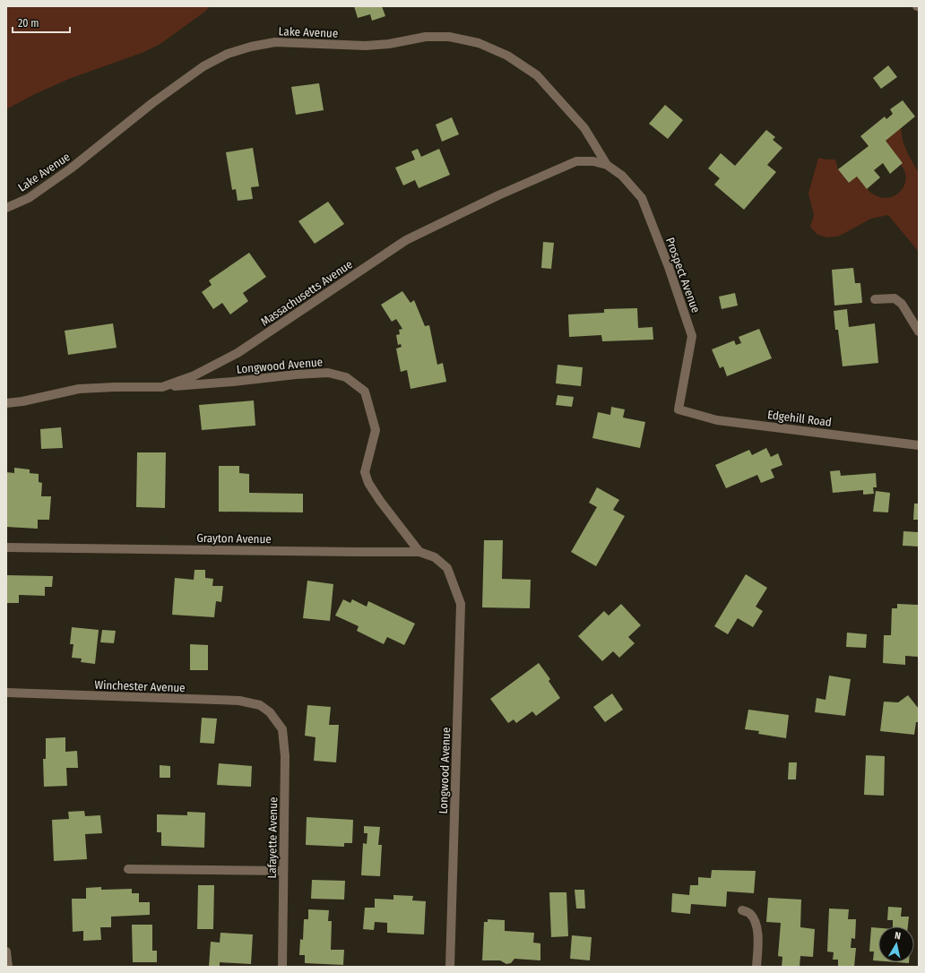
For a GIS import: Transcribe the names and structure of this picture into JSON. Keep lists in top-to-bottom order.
{
  "streets": {
    "street": [
      "Lake Avenue",
      "Prospect Avenue",
      "Massachusetts Avenue",
      "Longwood Avenue",
      "Edgehill Road",
      "Grayton Avenue",
      "Winchester Avenue",
      "Lafayette Avenue"
    ]
  },
  "crossings": [
    ["Lake Avenue", "Prospect Avenue"],
    ["Lake Avenue", "Massachusetts Avenue"],
    ["Prospect Avenue", "Massachusetts Avenue"],
    ["Prospect Avenue", "Edgehill Road"],
    ["Massachusetts Avenue", "Longwood Avenue"],
    ["Longwood Avenue", "Grayton Avenue"],
    ["Winchester Avenue", "Lafayette Avenue"]
  ],
  "scale_bar": "20 m",
  "north": "top"
}
